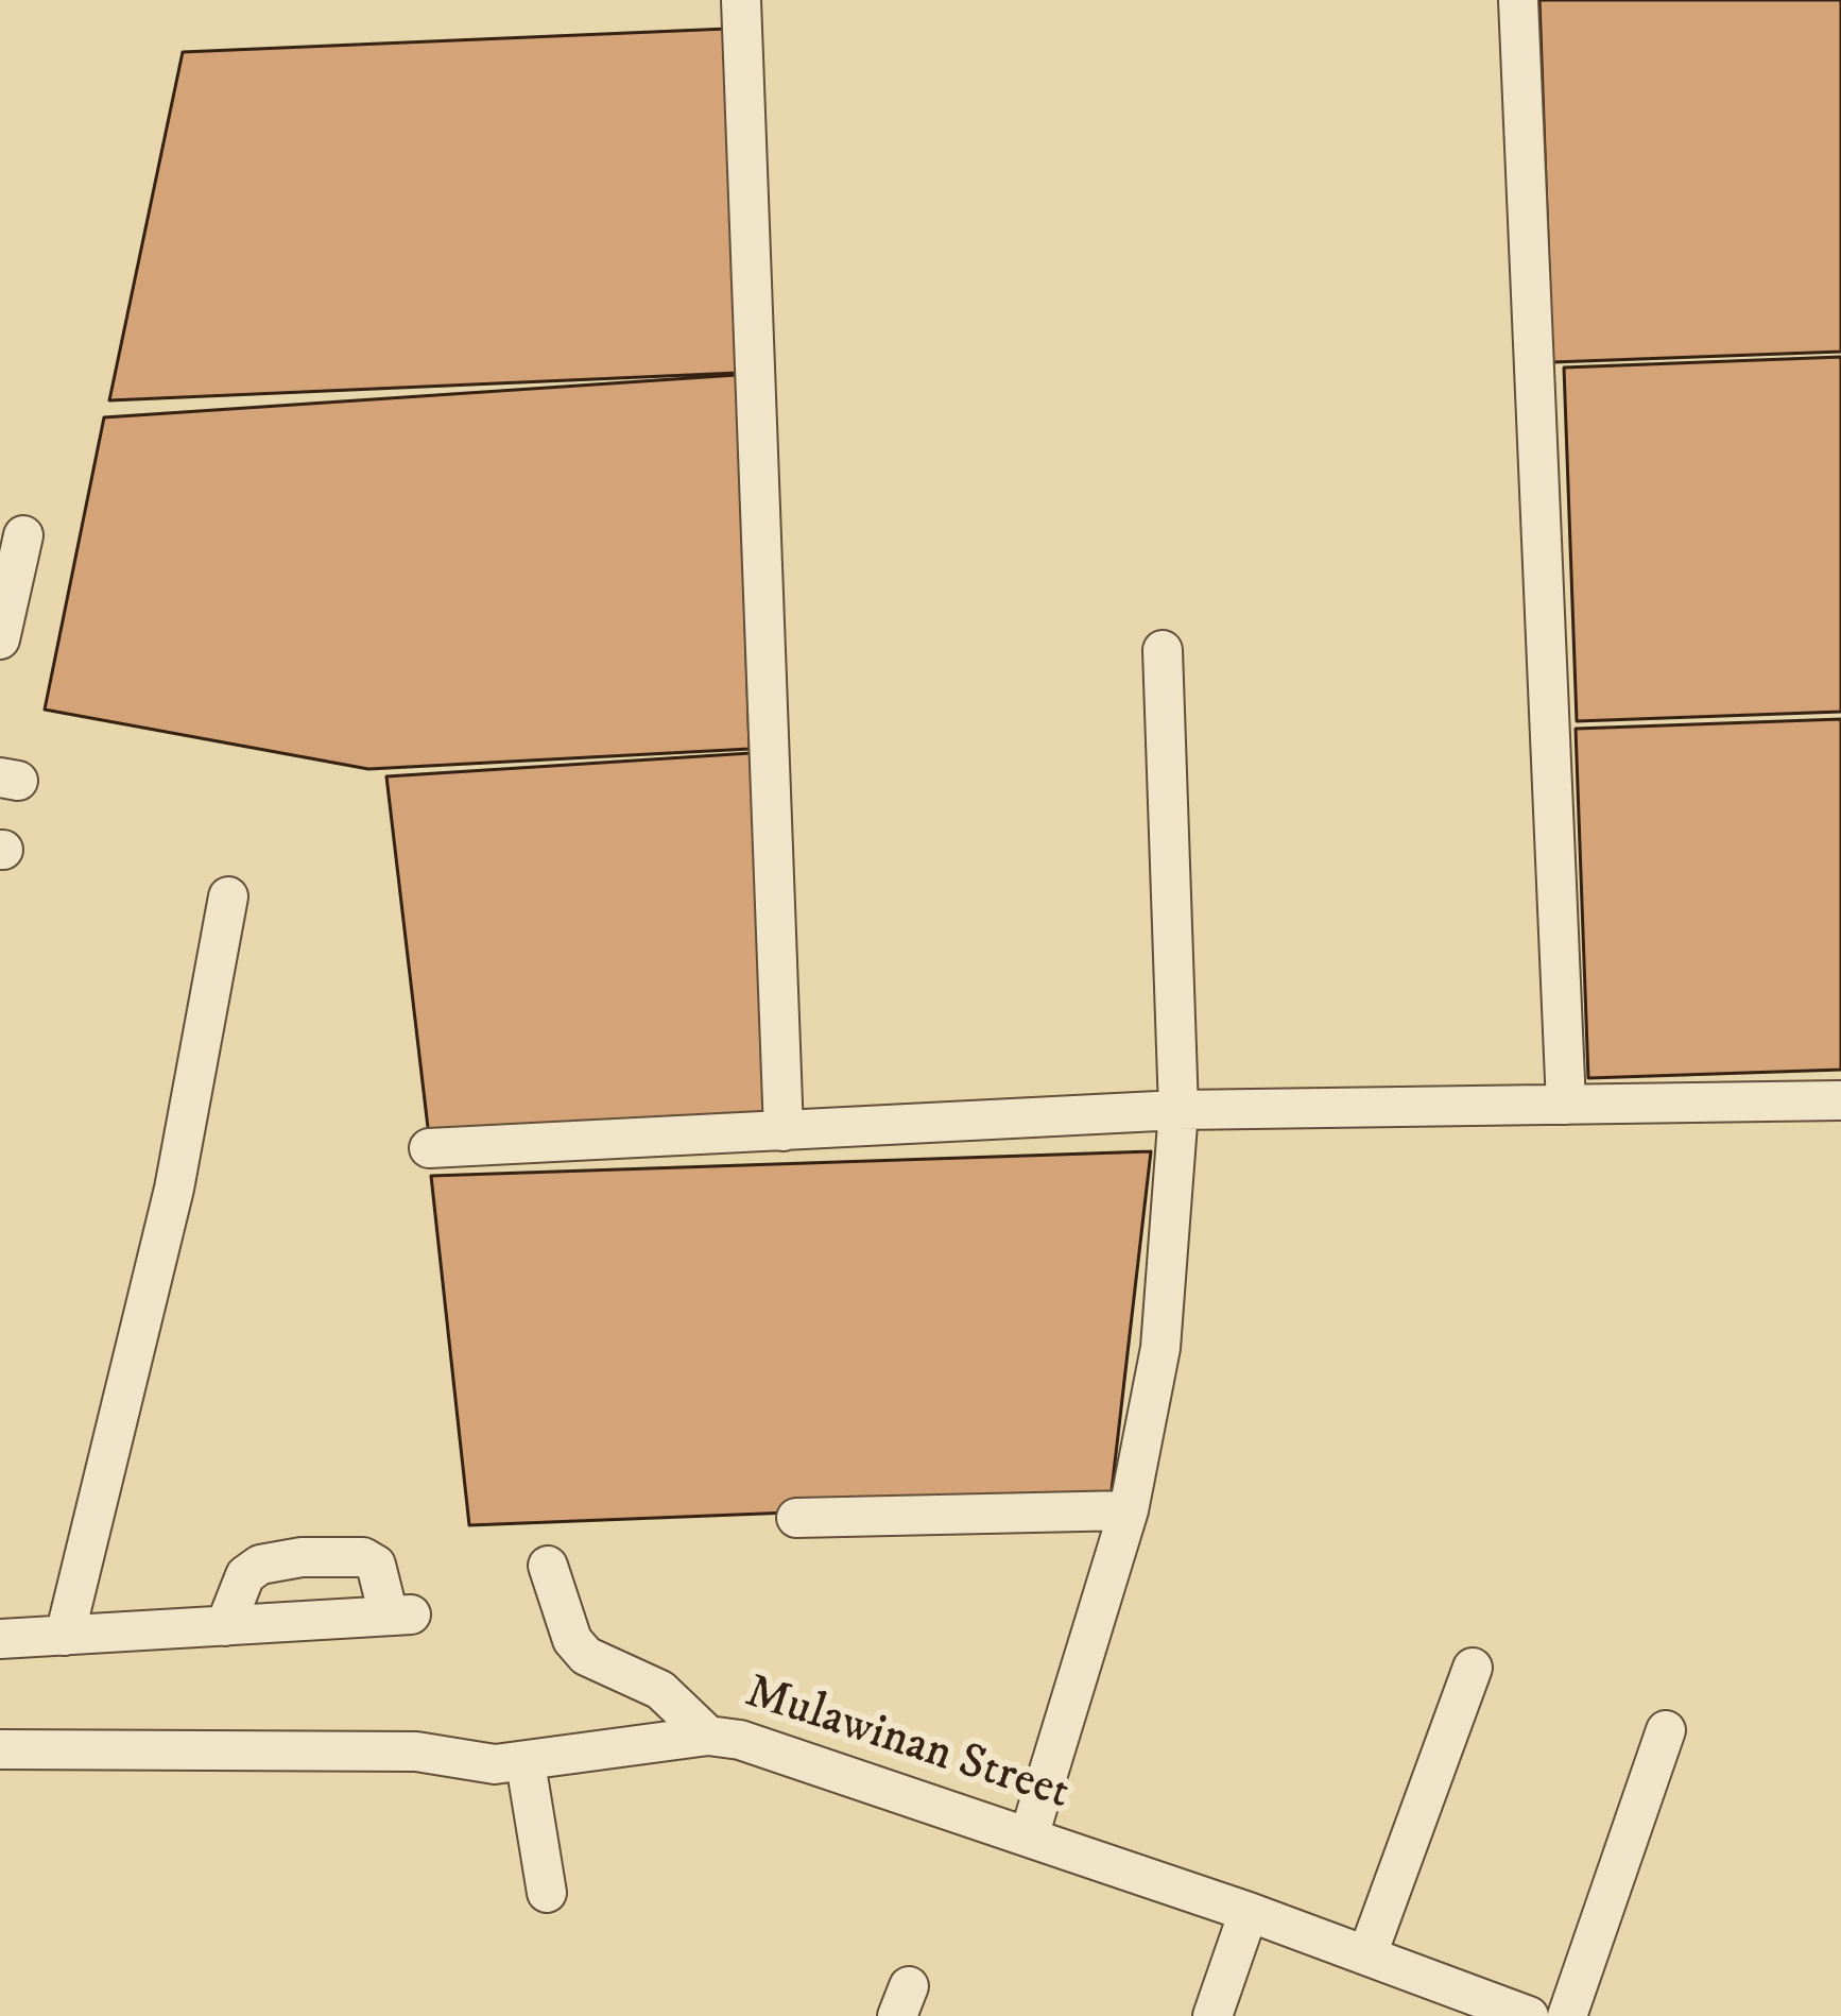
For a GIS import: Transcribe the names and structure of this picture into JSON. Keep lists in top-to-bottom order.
{
  "streets": {
    "street": ["Mulawinan Street"]
  }
}
